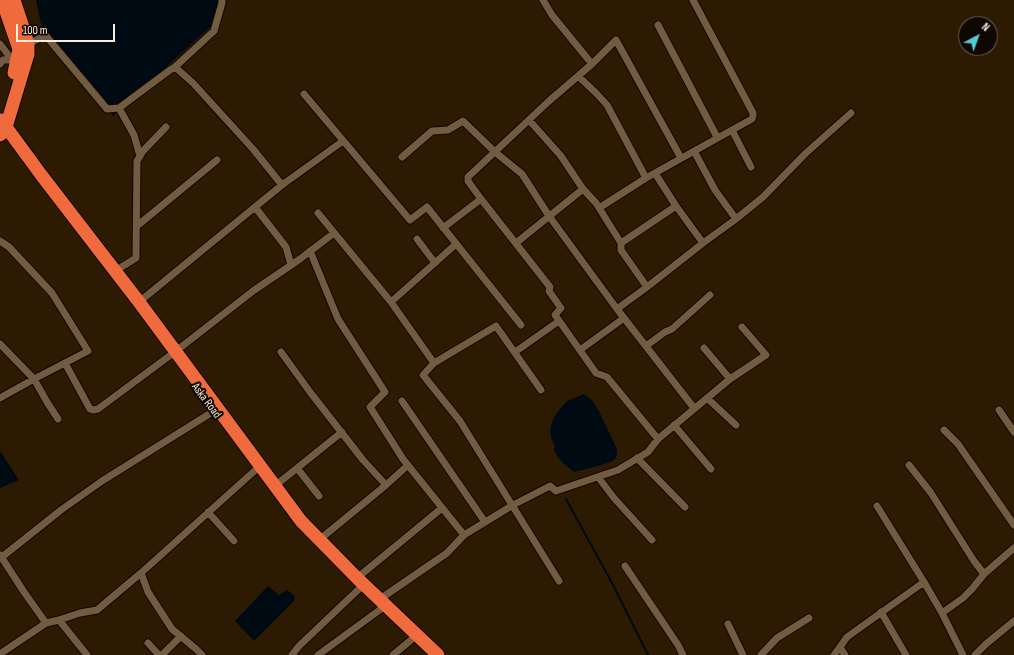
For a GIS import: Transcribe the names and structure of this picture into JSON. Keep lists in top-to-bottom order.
{
  "streets": {
    "highway": ["Aska Road"]
  },
  "scale_bar": "100 m",
  "north": "top right"
}
